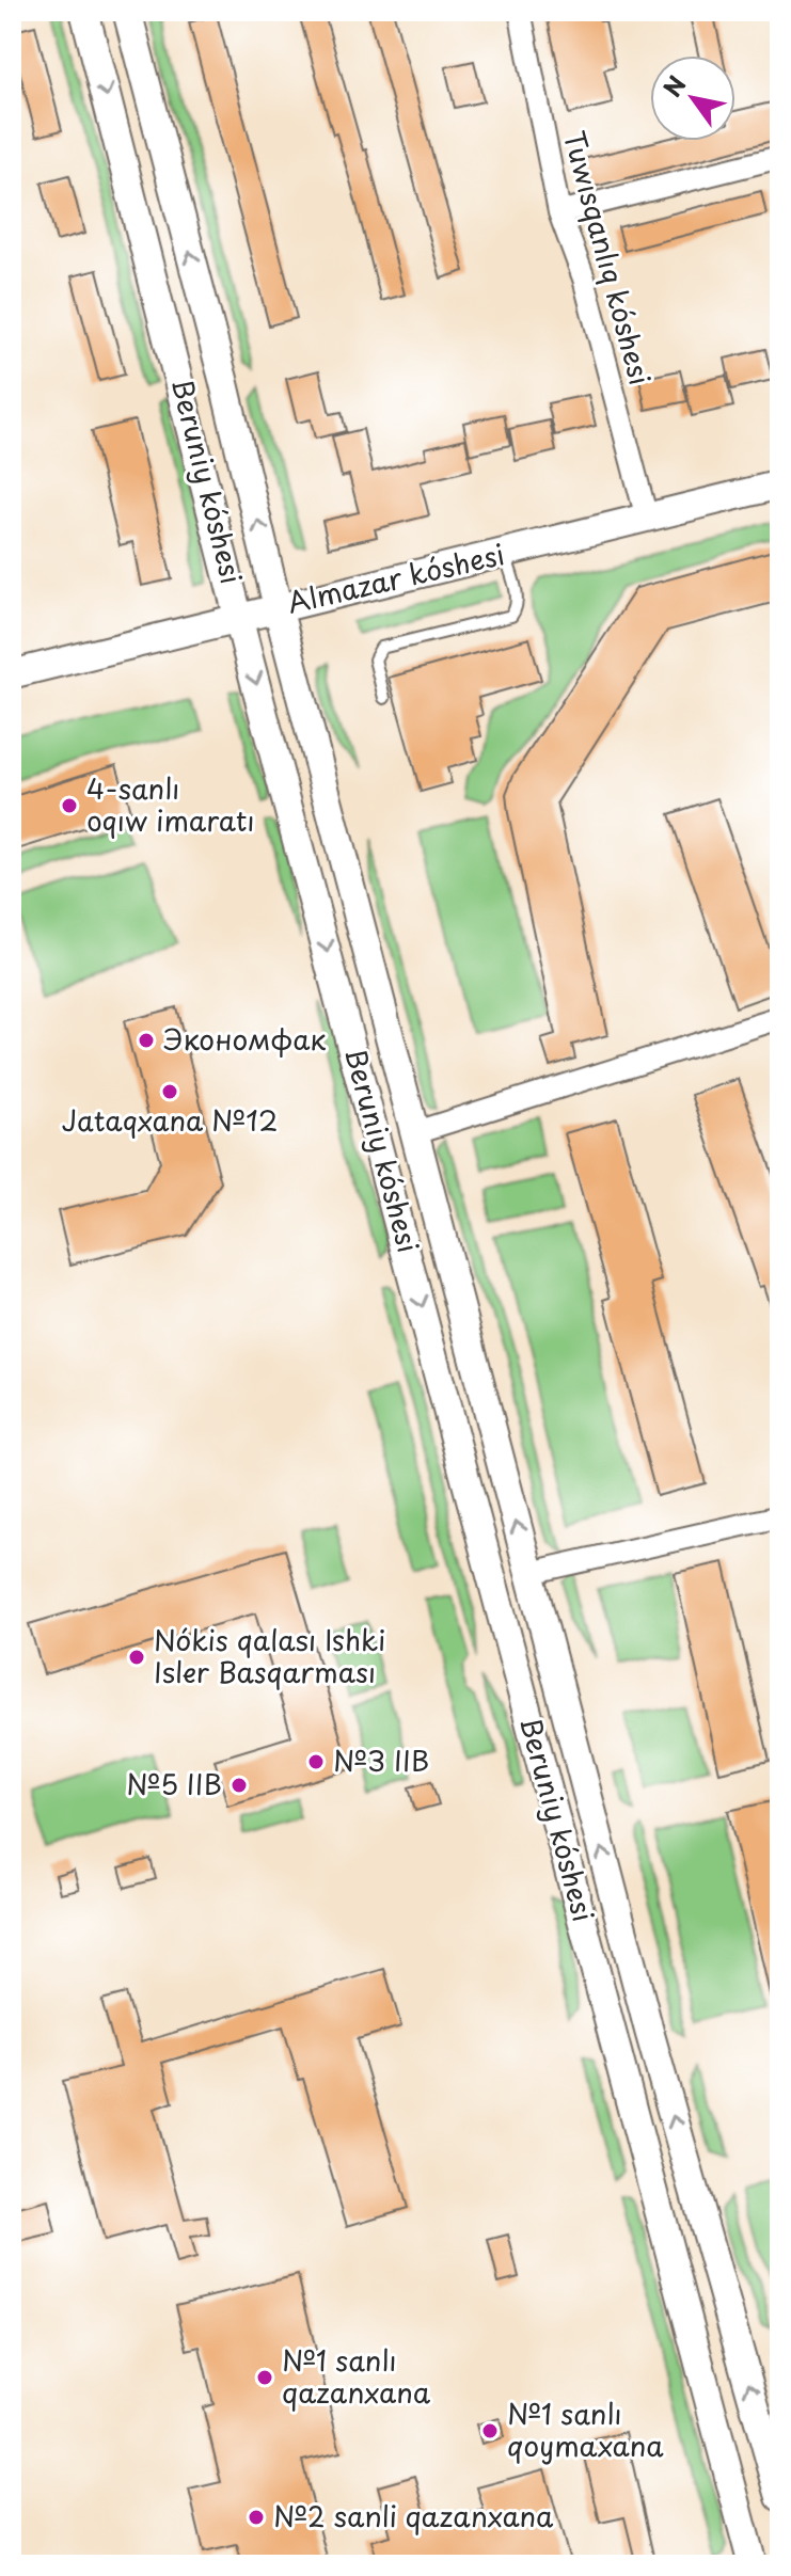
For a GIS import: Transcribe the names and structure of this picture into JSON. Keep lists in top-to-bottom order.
{
  "streets": {
    "street": ["Tuwısqanlıq kóshesi", "Beruniy kóshesi", "Almazar kóshesi"]
  },
  "crossings": [
    ["Tuwısqanlıq kóshesi", "Almazar kóshesi"],
    ["Beruniy kóshesi", "Almazar kóshesi"]
  ],
  "places": [
    "4-sanlı oqıw imaratı",
    "Экономфак",
    "Jataqxana №12",
    "Nókis qalası Ishki Isler Basqarması",
    "№3 IIB",
    "№5 IIB",
    "№1 sanlı qazanxana",
    "№1 sanlı qoymaxana",
    "№2 sanli qazanxana"
  ],
  "north": "top left"
}
